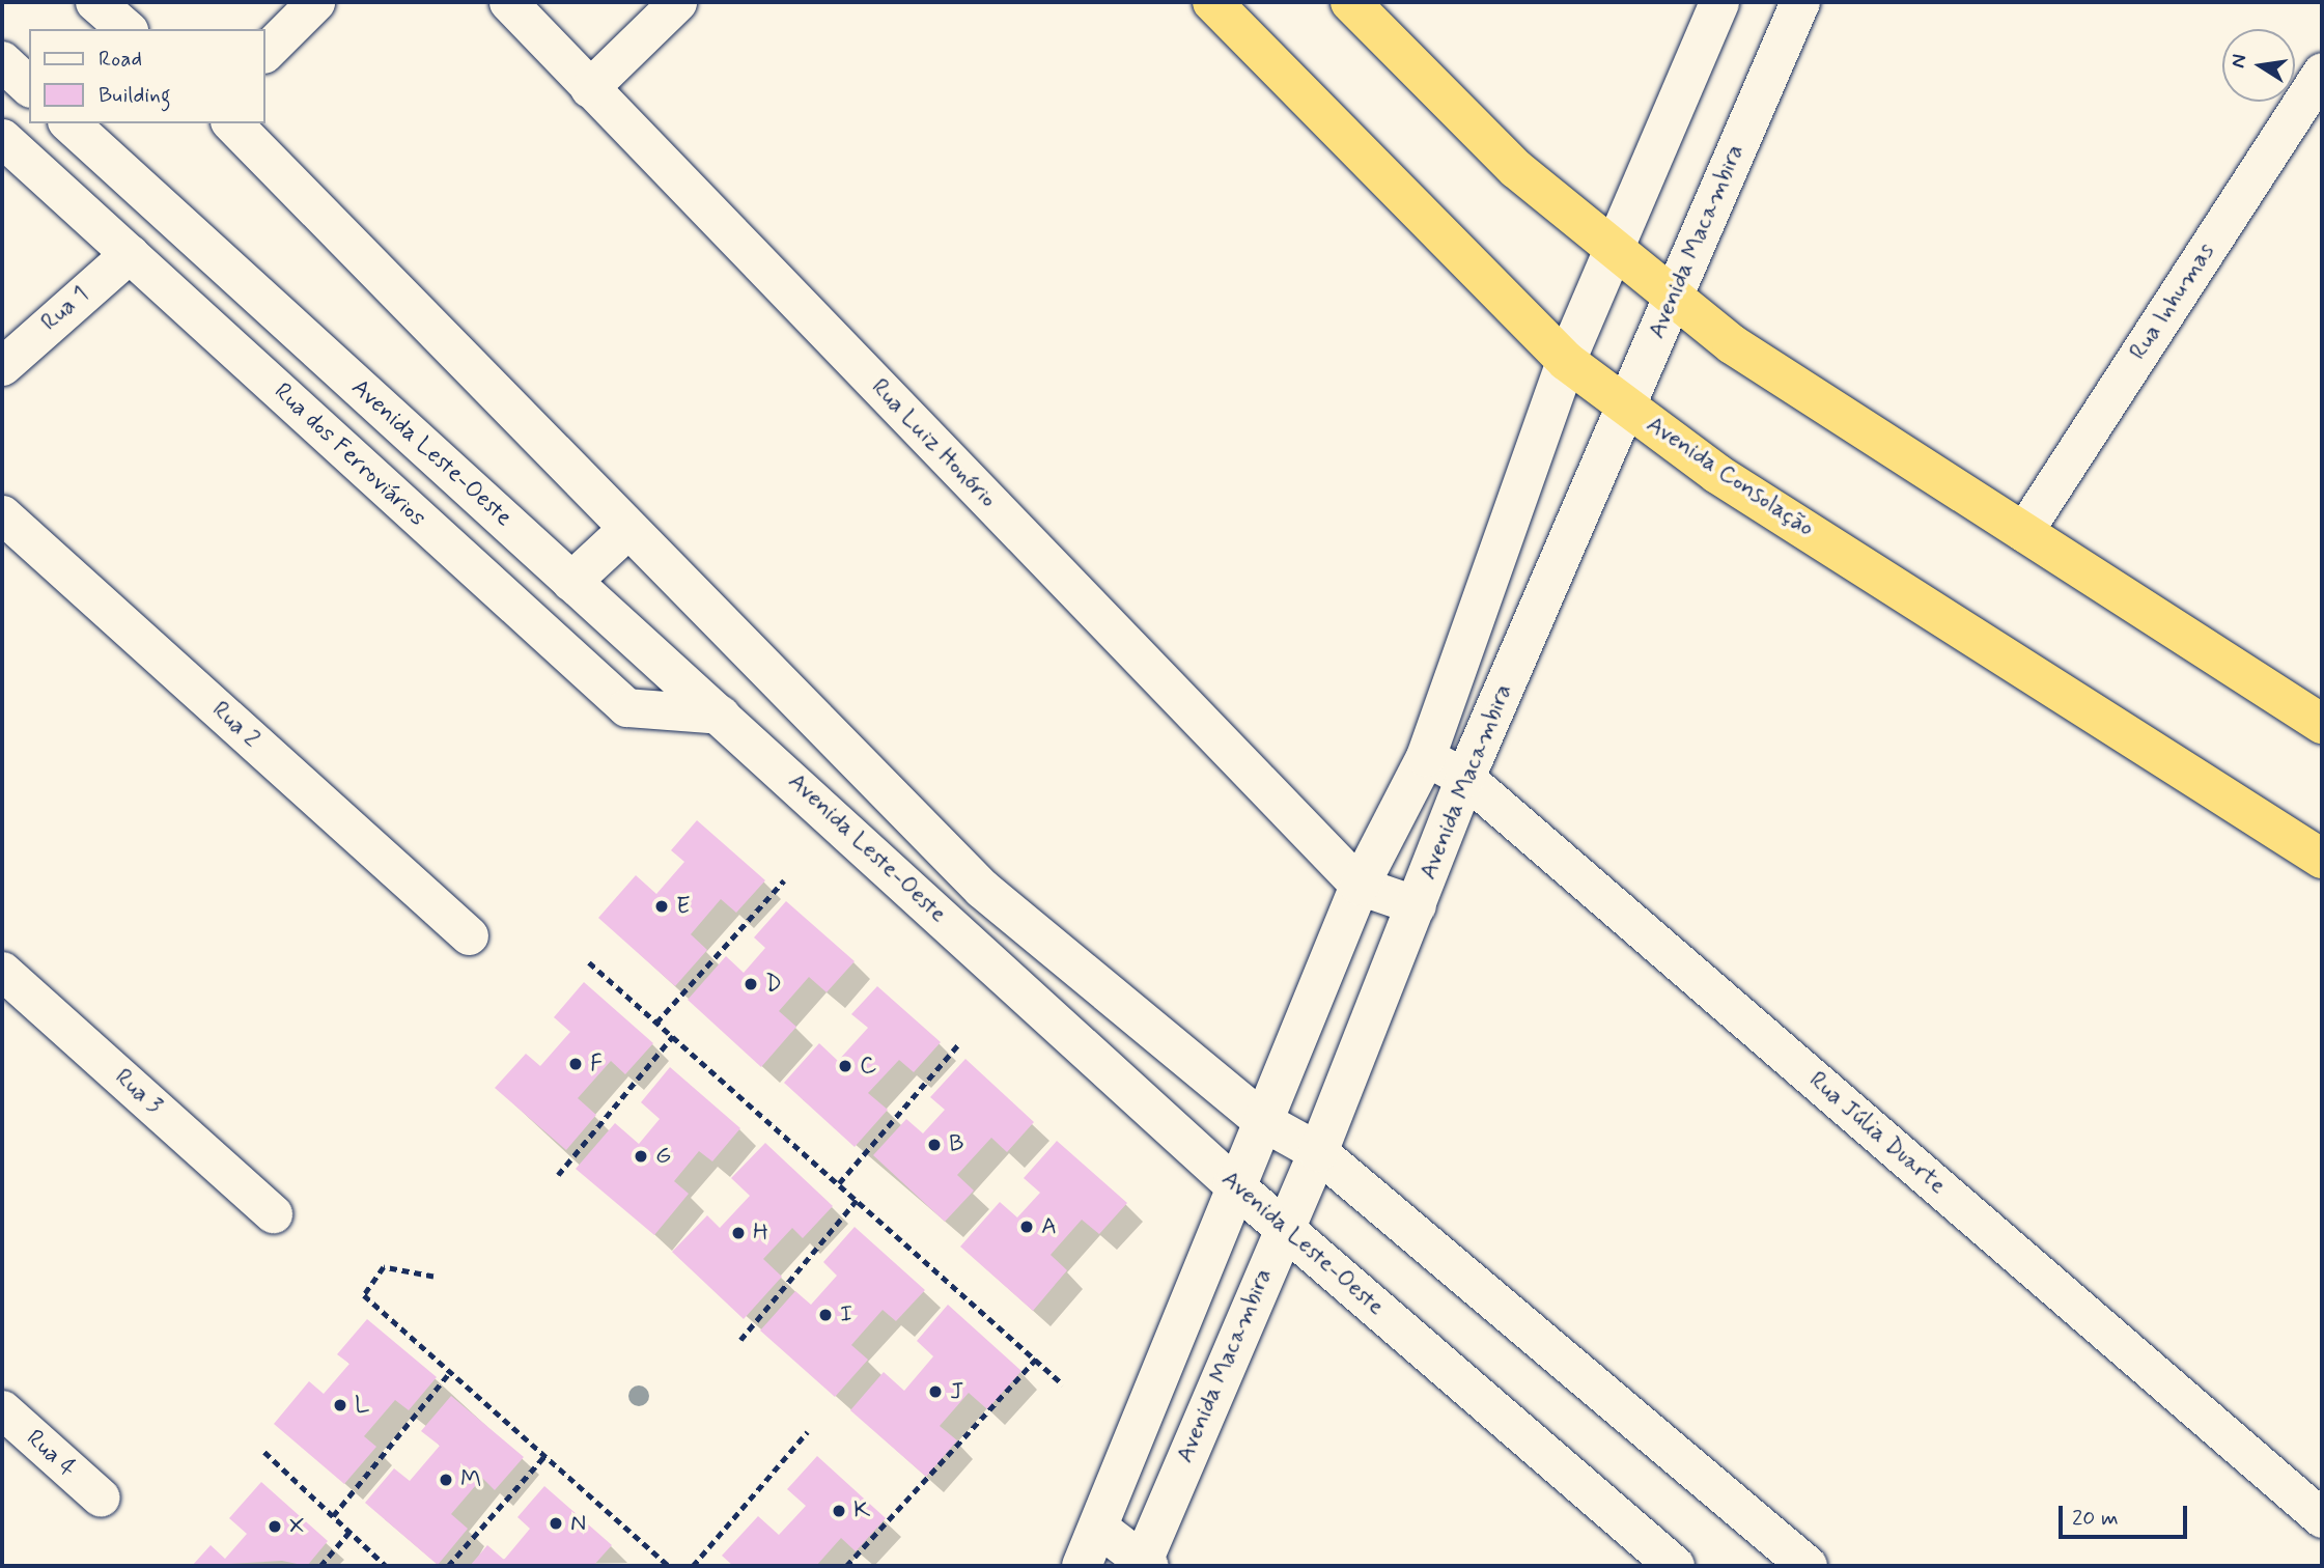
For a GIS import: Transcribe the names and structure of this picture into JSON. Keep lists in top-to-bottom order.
{
  "streets": {
    "highway": ["Avenida Consolação"],
    "main road": ["Avenida Macambira", "Avenida Leste-Oeste"],
    "street": [
      "Rua Inhumas",
      "Rua 1",
      "Rua Luiz Honório",
      "Rua dos Ferroviários",
      "Rua 2",
      "Rua 3",
      "Rua Júlia Duarte",
      "Rua 4"
    ]
  },
  "crossings": [
    ["Avenida Macambira", "Rua Luiz Honório"],
    ["Avenida Macambira", "Avenida Leste-Oeste"],
    ["Avenida Macambira", "Avenida Consolação"],
    ["Avenida Macambira", "Rua Júlia Duarte"],
    ["Rua 1", "Rua dos Ferroviários"],
    ["Avenida Leste-Oeste", "Rua dos Ferroviários"]
  ],
  "places": [
    "E",
    "D",
    "F",
    "C",
    "B",
    "G",
    "A",
    "H",
    "I",
    "J",
    "L",
    "M",
    "K",
    "N",
    "X"
  ],
  "legend": ["Road", "Building"],
  "scale_bar": "20 m",
  "north": "left"
}
